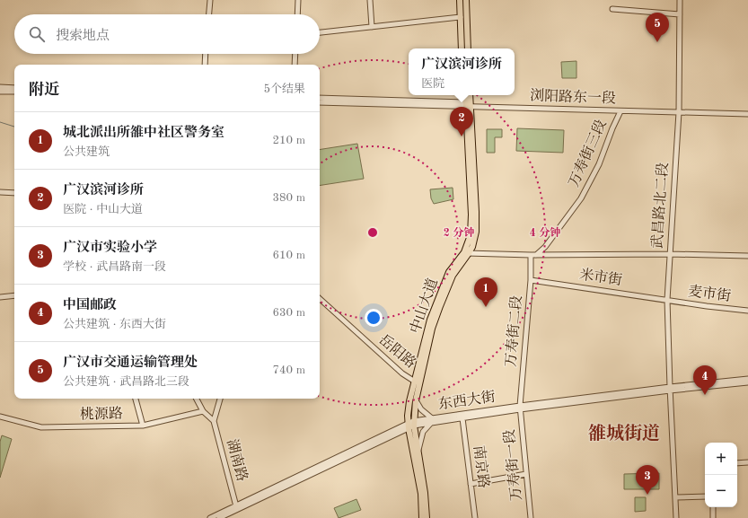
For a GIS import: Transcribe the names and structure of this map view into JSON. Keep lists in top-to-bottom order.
{
  "streets": {
    "main road": ["中山大道"],
    "street": [
      "浏阳路东一段",
      "万寿街三段",
      "武昌路北二段",
      "米市街",
      "麦市街",
      "万寿街二段",
      "岳阳路",
      "东西大街",
      "桃源路",
      "湖南路",
      "万寿街一段",
      "南京路"
    ]
  },
  "crossings": [
    ["浏阳路东一段", "万寿街三段"],
    ["浏阳路东一段", "武昌路北二段"],
    ["浏阳路东一段", "中山大道"],
    ["万寿街三段", "万寿街二段"],
    ["武昌路北二段", "米市街"],
    ["武昌路北二段", "麦市街"],
    ["武昌路北二段", "东西大街"],
    ["米市街", "麦市街"],
    ["米市街", "万寿街二段"],
    ["中山大道", "岳阳路"],
    ["中山大道", "东西大街"],
    ["万寿街二段", "东西大街"],
    ["万寿街二段", "万寿街一段"],
    ["东西大街", "湖南路"],
    ["东西大街", "万寿街一段"],
    ["东西大街", "南京路"]
  ],
  "districts": ["雒城街道"],
  "page": {
    "pins": [
      "5",
      "2",
      "1",
      "4",
      "3"
    ],
    "search": "搜索地点",
    "popup": ["广汉滨河诊所", "医院"],
    "heading": ["附近", "5个结果"],
    "list": [
      {
        "mark": "1",
        "name": "城北派出所雒中社区警务室",
        "note": "公共建筑",
        "value": "210 m"
      },
      {
        "mark": "2",
        "name": "广汉滨河诊所",
        "note": "医院 · 中山大道",
        "value": "380 m"
      },
      {
        "mark": "3",
        "name": "广汉市实验小学",
        "note": "学校 · 武昌路南一段",
        "value": "610 m"
      },
      {
        "mark": "4",
        "name": "中国邮政",
        "note": "公共建筑 · 东西大街",
        "value": "630 m"
      },
      {
        "mark": "5",
        "name": "广汉市交通运输管理处",
        "note": "公共建筑 · 武昌路北三段",
        "value": "740 m"
      }
    ],
    "map_buttons": ["+", "−"]
  },
  "rings": ["2 分钟", "4 分钟"]
}
